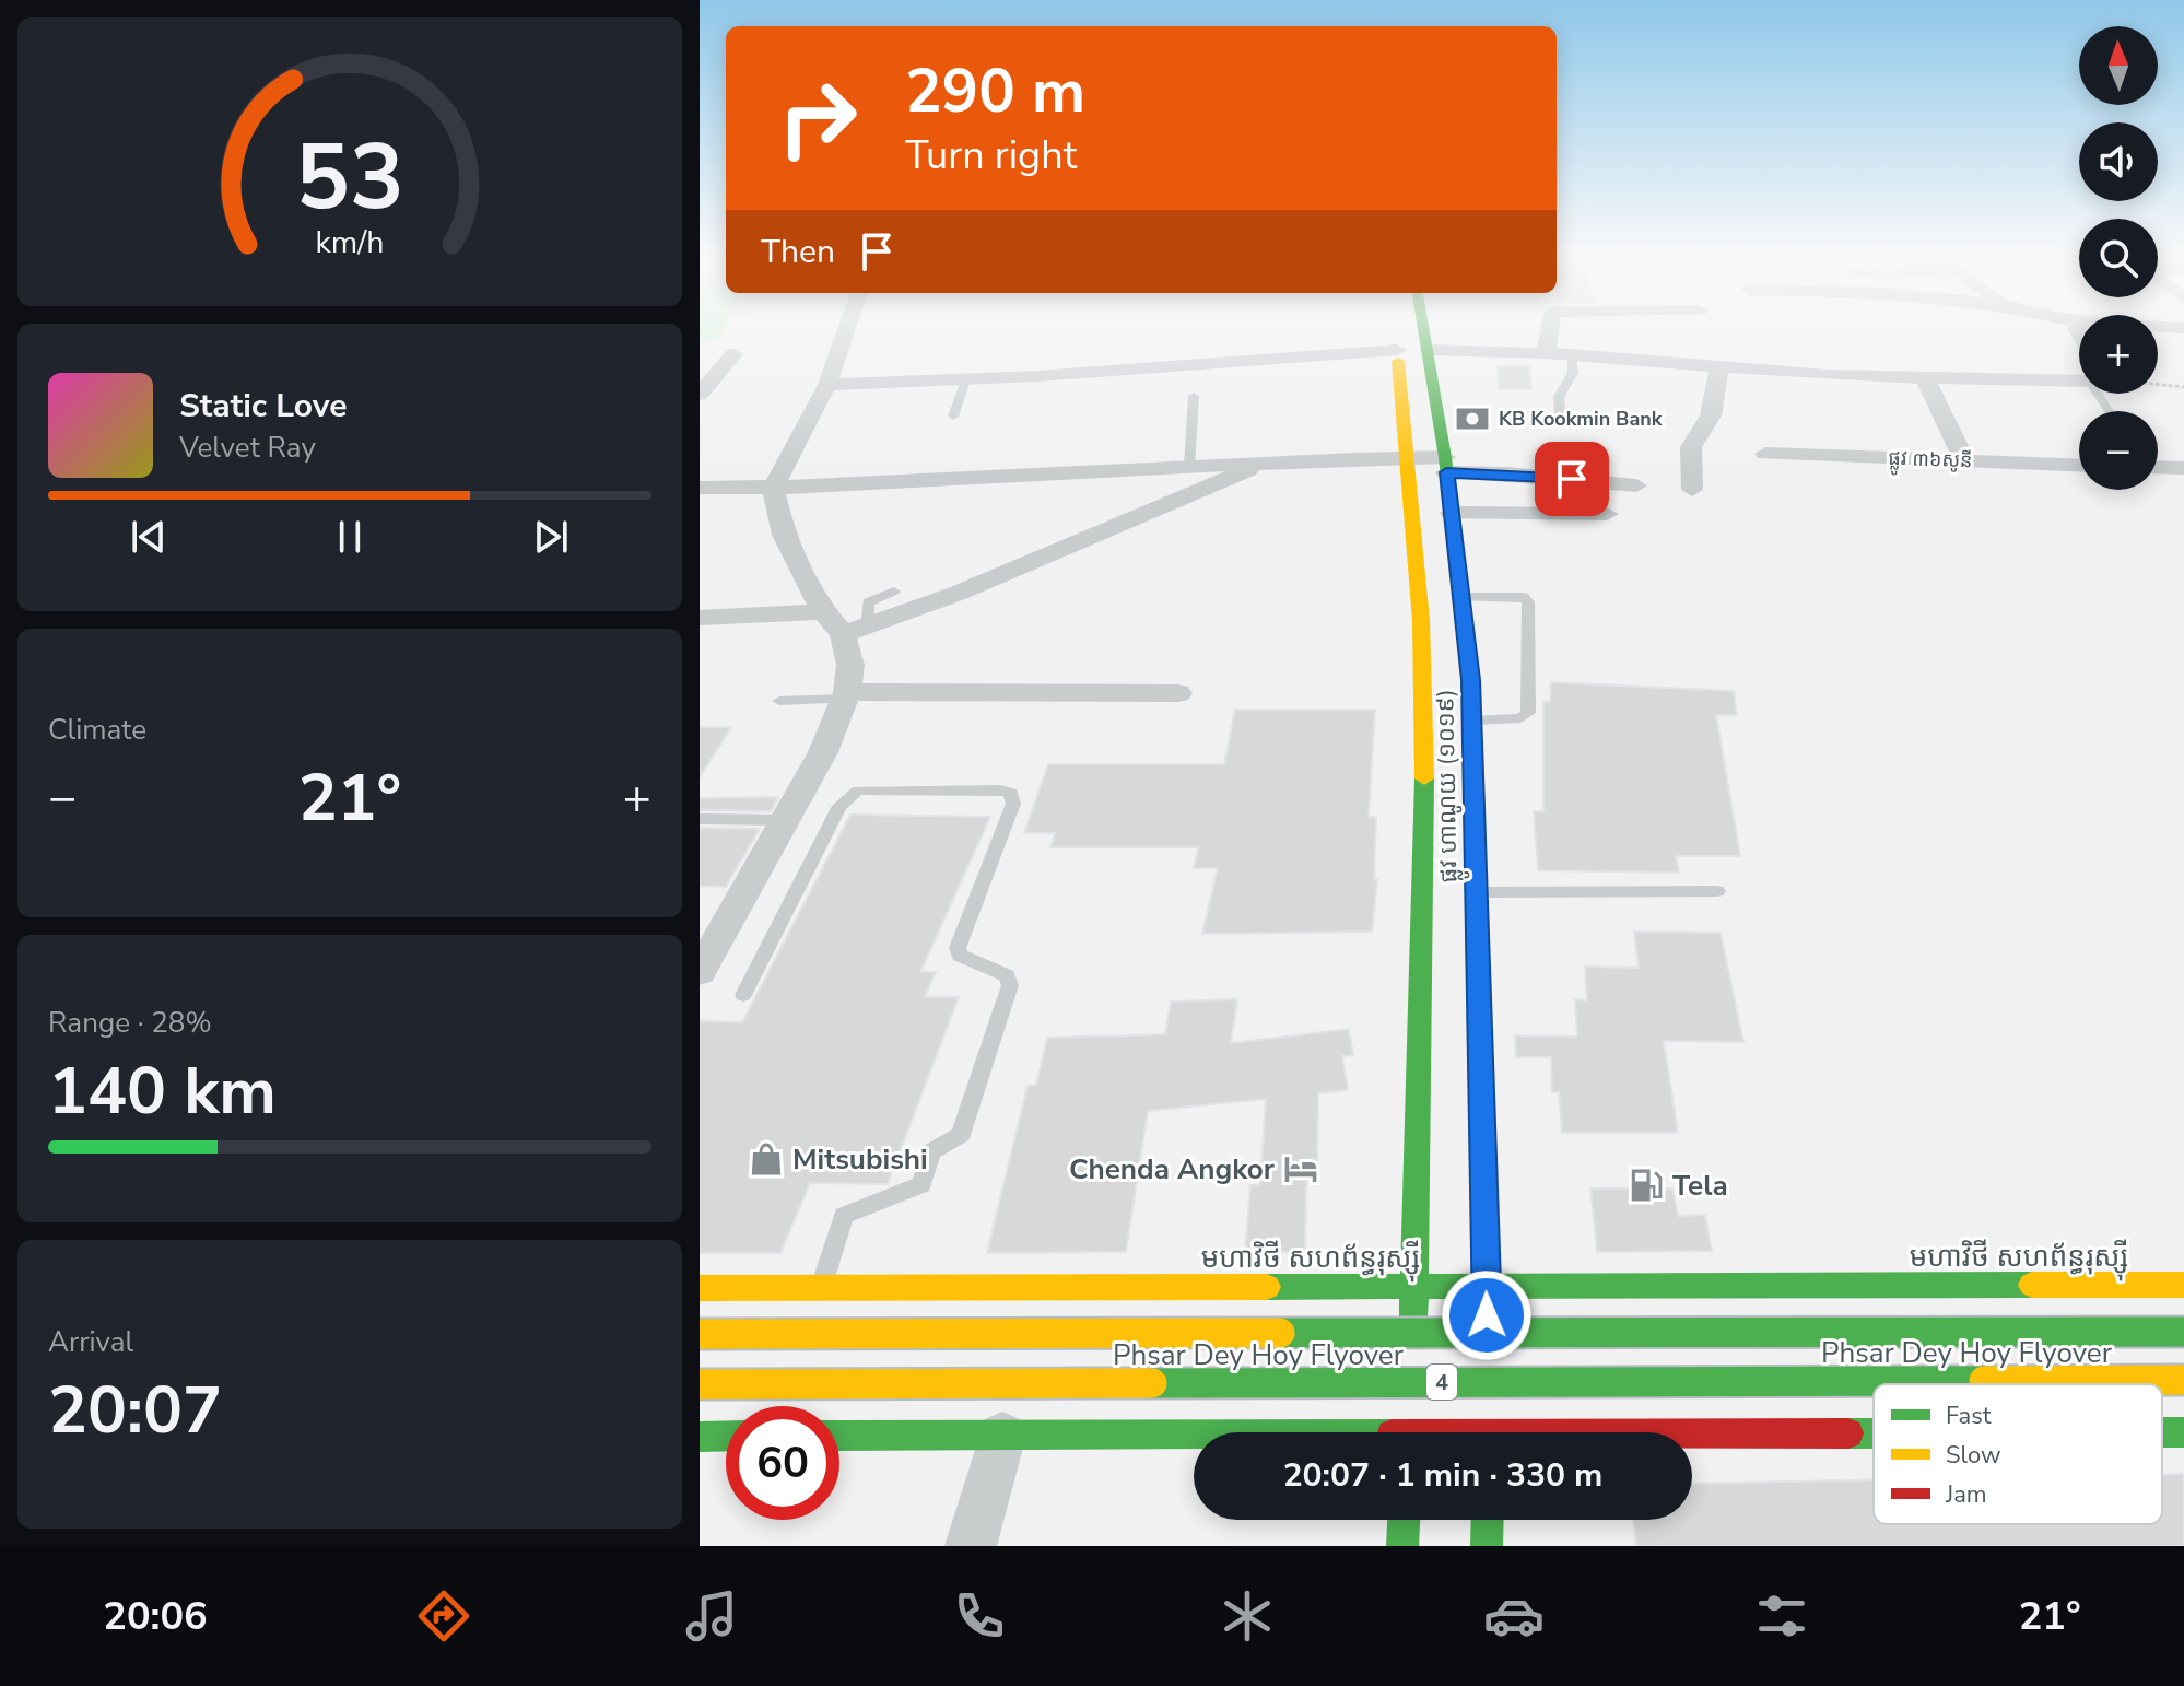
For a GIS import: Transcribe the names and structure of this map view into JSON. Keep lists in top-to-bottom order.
{
  "streets": {
    "main road": [
      "ផ្លូវ ហាណូយ (១០១៩)",
      "មហាវិថី សហព័ន្ធរុស្ស៊ី",
      "Phsar Dey Hoy Flyover",
      "4"
    ],
    "street": ["ផ្លូវ ៣៦សូនី"]
  },
  "crossings": [
    ["ផ្លូវ ហាណូយ (១០១៩)", "មហាវិថី សហព័ន្ធរុស្ស៊ី"]
  ],
  "places": {
    "bank": ["KB Kookmin Bank"],
    "shop": ["Mitsubishi"],
    "hotel": ["Chenda Angkor"],
    "fuel station": ["Tela"]
  },
  "legend": ["Fast", "Slow", "Jam"],
  "north": "top",
  "page": {
    "map_buttons": ["+", "−"],
    "turn": ["290 m", "Turn right"],
    "then": "Then",
    "song": ["Static Love", "Velvet Ray"],
    "tile": [
      "Climate",
      ["Range · 28%", "140 km"],
      ["Arrival", "20:07"]
    ],
    "heat": ["−", "21°", "+"],
    "limit": "60",
    "trip": "20:07 · 1 min · 330 m",
    "tabs": ["20:06", "21°"],
    "gauge": ["53", "km/h"]
  }
}
